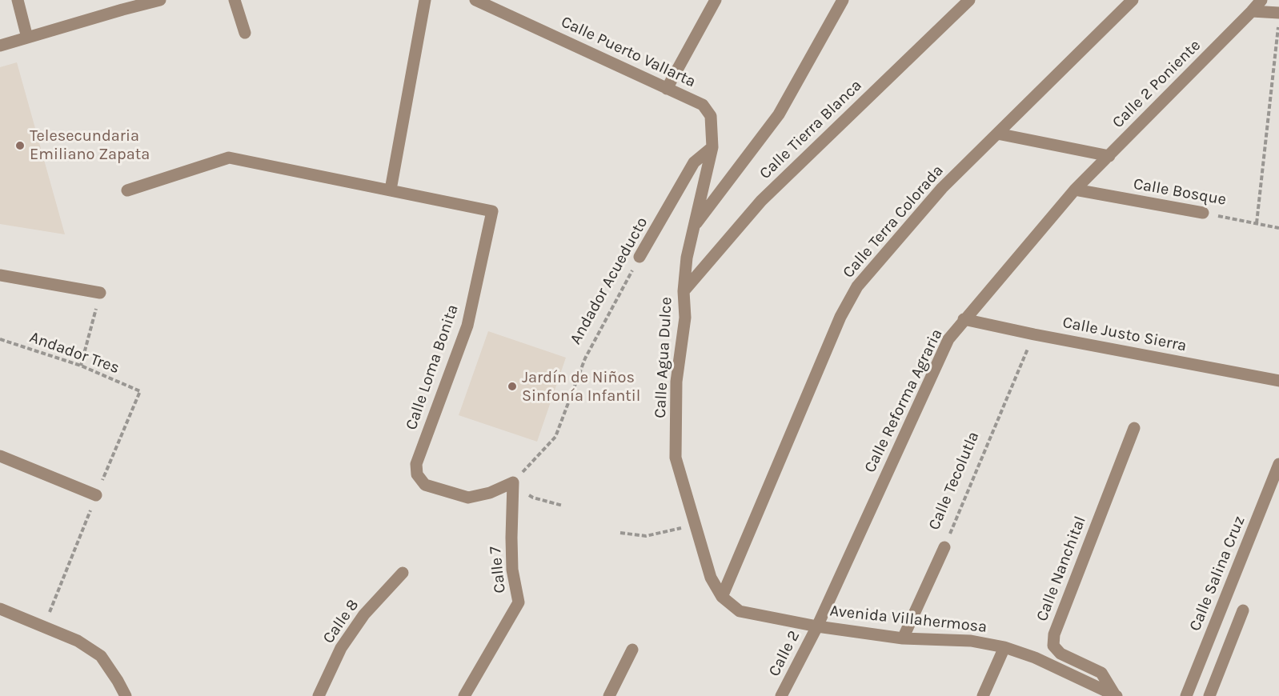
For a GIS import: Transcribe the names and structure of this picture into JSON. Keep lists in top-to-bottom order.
{
  "streets": {
    "street": [
      "Calle Puerto Vallarta",
      "Calle 2 Poniente",
      "Calle Tierra Blanca",
      "Calle Bosque",
      "Calle Terra Colorada",
      "Andador Acueducto",
      "Calle Justo Sierra",
      "Calle Agua Dulce",
      "Calle Loma Bonita",
      "Calle Reforma Agraria",
      "Calle Tecolutla",
      "Calle Nanchital",
      "Calle 7",
      "Calle Salina Cruz",
      "Avenida Villahermosa",
      "Calle 8",
      "Calle 2"
    ],
    "path": ["Andador Tres"]
  },
  "crossings": [
    ["Calle Puerto Vallarta", "Calle Agua Dulce"],
    ["Calle 2 Poniente", "Calle Bosque"],
    ["Calle 2 Poniente", "Calle Reforma Agraria"],
    ["Calle Tierra Blanca", "Calle Agua Dulce"],
    ["Calle Bosque", "Calle Reforma Agraria"],
    ["Calle Terra Colorada", "Calle Agua Dulce"],
    ["Calle Terra Colorada", "Avenida Villahermosa"],
    ["Andador Acueducto", "Calle Agua Dulce"],
    ["Andador Acueducto", "Calle Loma Bonita"],
    ["Andador Acueducto", "Calle 7"],
    ["Calle Justo Sierra", "Calle Reforma Agraria"],
    ["Calle Justo Sierra", "Calle Tecolutla"],
    ["Calle Agua Dulce", "Avenida Villahermosa"],
    ["Calle Loma Bonita", "Calle 7"],
    ["Calle Reforma Agraria", "Avenida Villahermosa"],
    ["Calle Reforma Agraria", "Calle 2"],
    ["Calle Tecolutla", "Avenida Villahermosa"],
    ["Calle Nanchital", "Avenida Villahermosa"],
    ["Avenida Villahermosa", "Calle 2"]
  ],
  "places": ["Telesecundaria Emiliano Zapata", "Jardín de Niños Sinfonía Infantil"]
}
